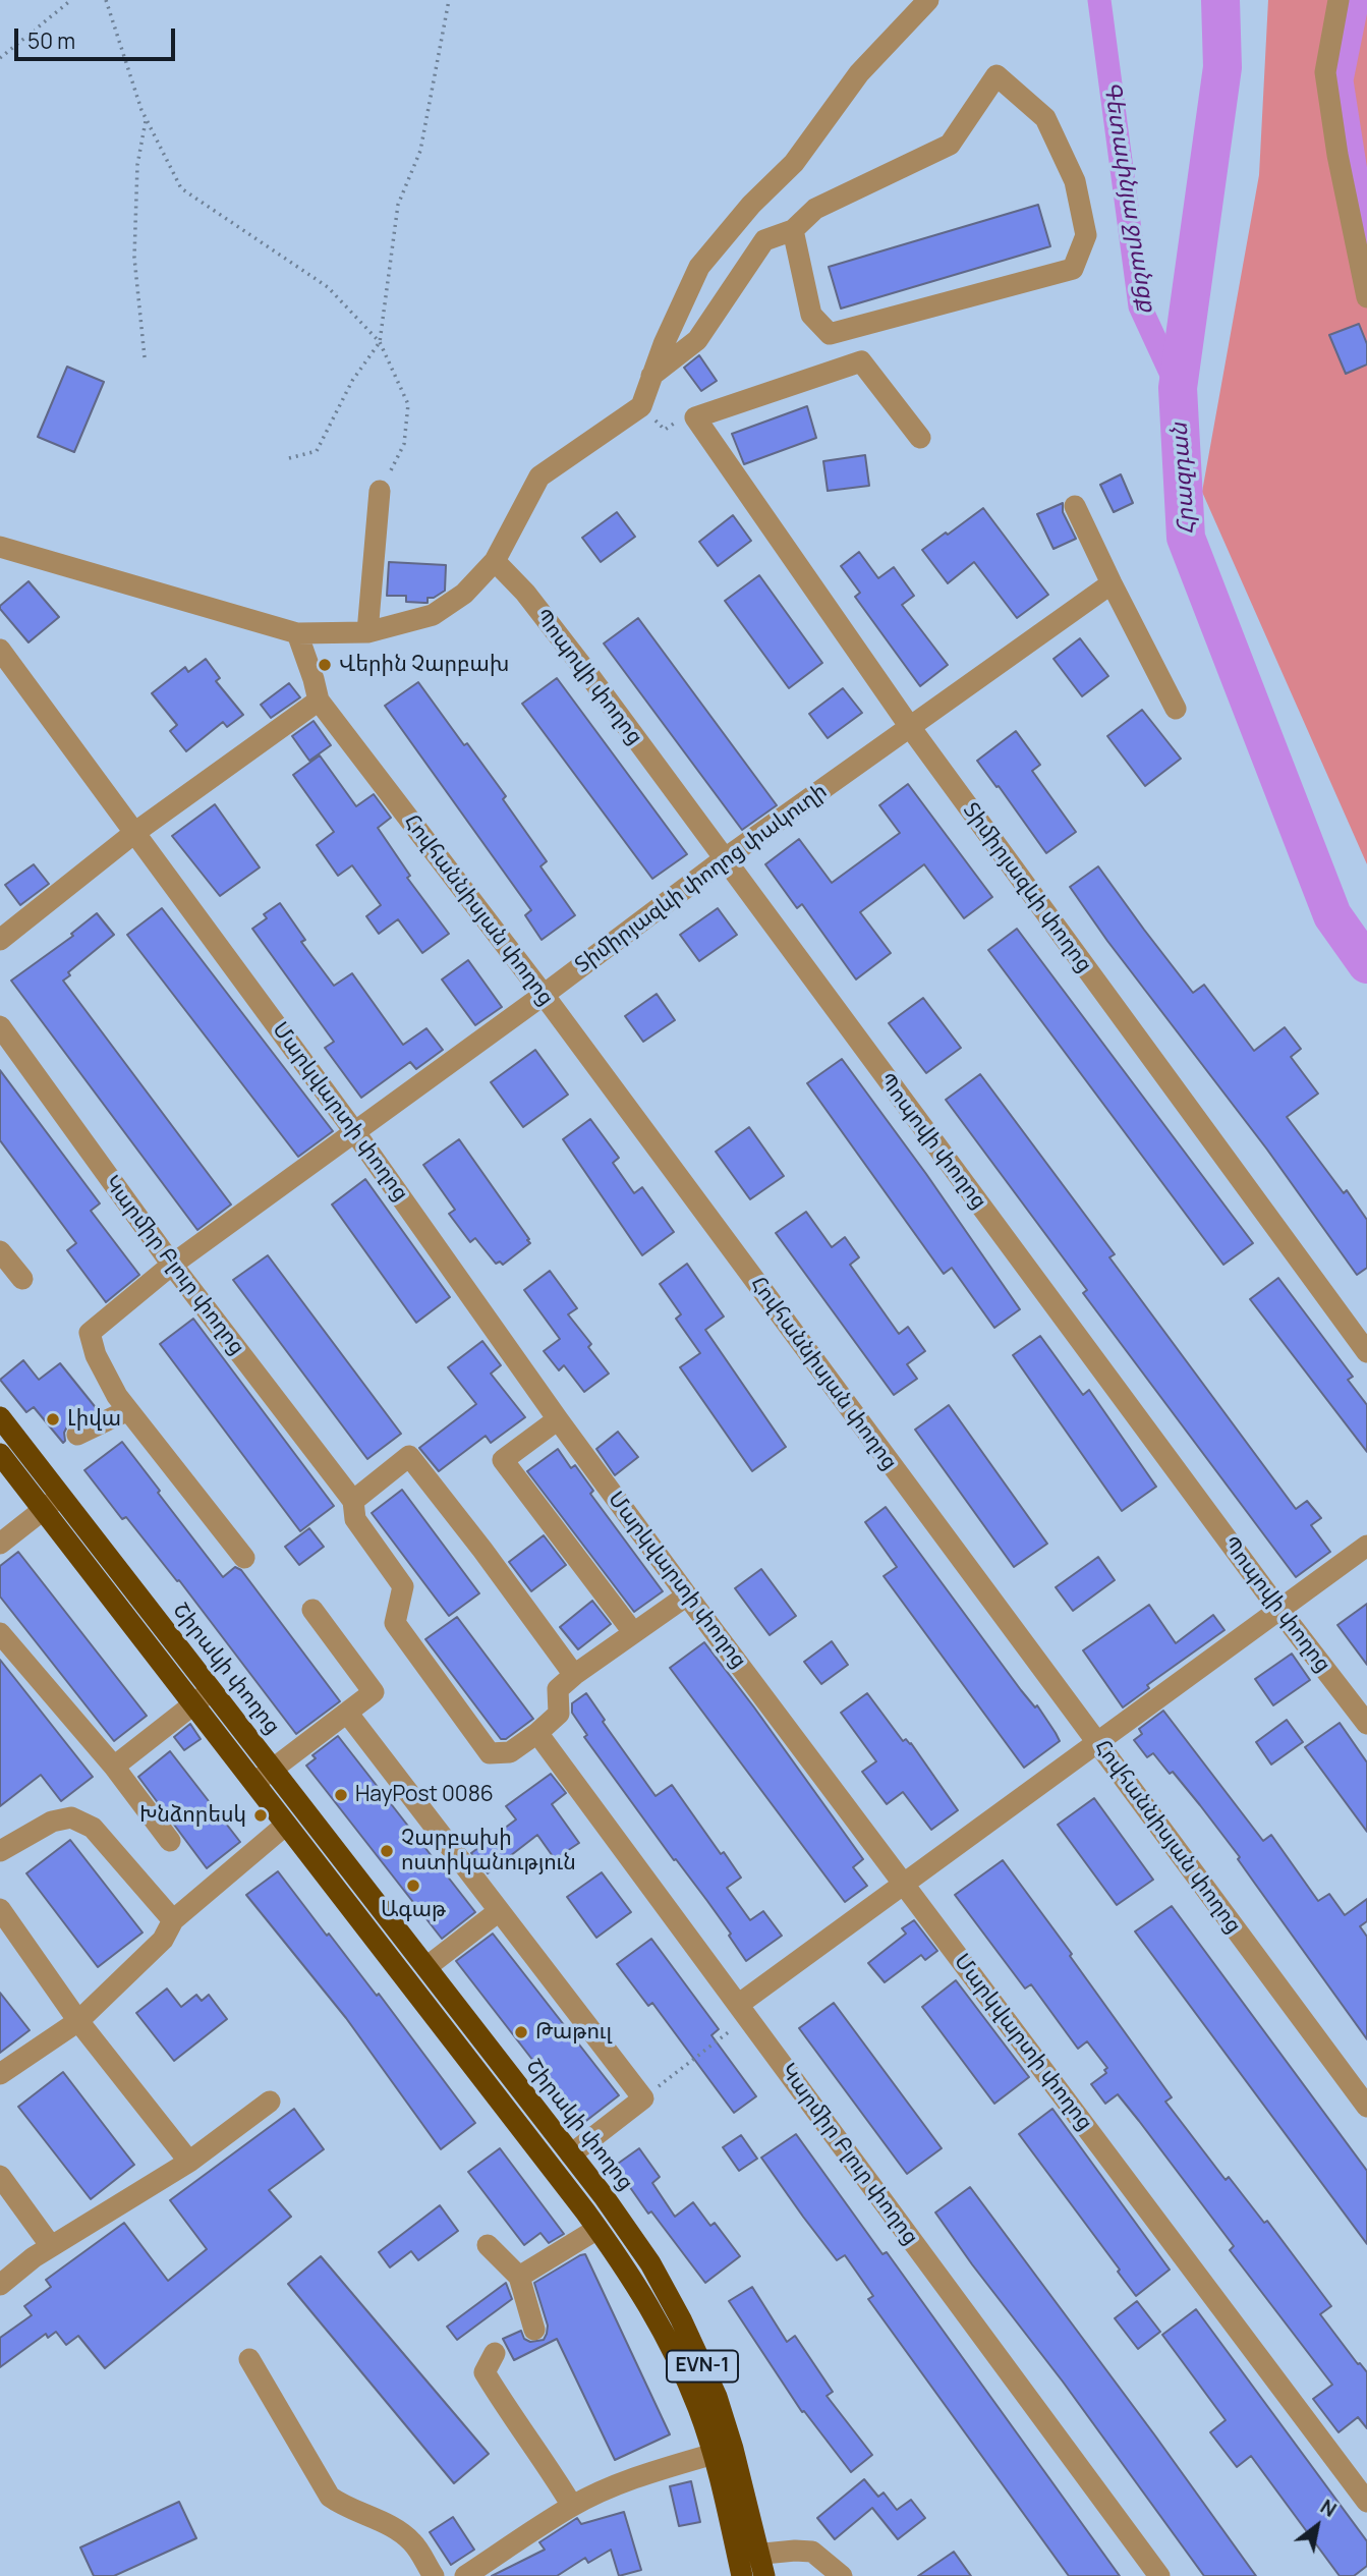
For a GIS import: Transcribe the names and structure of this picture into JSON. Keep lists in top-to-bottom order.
{
  "streets": {
    "highway": ["Շիրակի փողոց", "EVN-1"],
    "street": [
      "Պոպովի փողոց",
      "Տիմիրյազևի փողոց փակուղի",
      "Տիմիրյազևի փողոց",
      "Հովհաննիսյան փողոց",
      "Մարկվարտի փողոց",
      "Կարմիր Բլուր փողոց"
    ]
  },
  "crossings": [
    ["Պոպովի փողոց", "Տիմիրյազևի փողոց փակուղի"],
    ["Տիմիրյազևի փողոց փակուղի", "Տիմիրյազևի փողոց"],
    ["Տիմիրյազևի փողոց փակուղի", "Հովհաննիսյան փողոց"],
    ["Տիմիրյազևի փողոց փակուղի", "Մարկվարտի փողոց"],
    ["Տիմիրյազևի փողոց փակուղի", "Կարմիր Բլուր փողոց"]
  ],
  "water": ["Գետափնյա ջրանցք", "Հրազդան"],
  "places": [
    "Վերին Չարբախ",
    "Լիվա",
    "HayPost 0086",
    "Խնձորեսկ",
    "Չարբախի ոստիկանություն",
    "Ագաթ",
    "Թաթուլ"
  ],
  "scale_bar": "50 m",
  "north": "top right"
}
